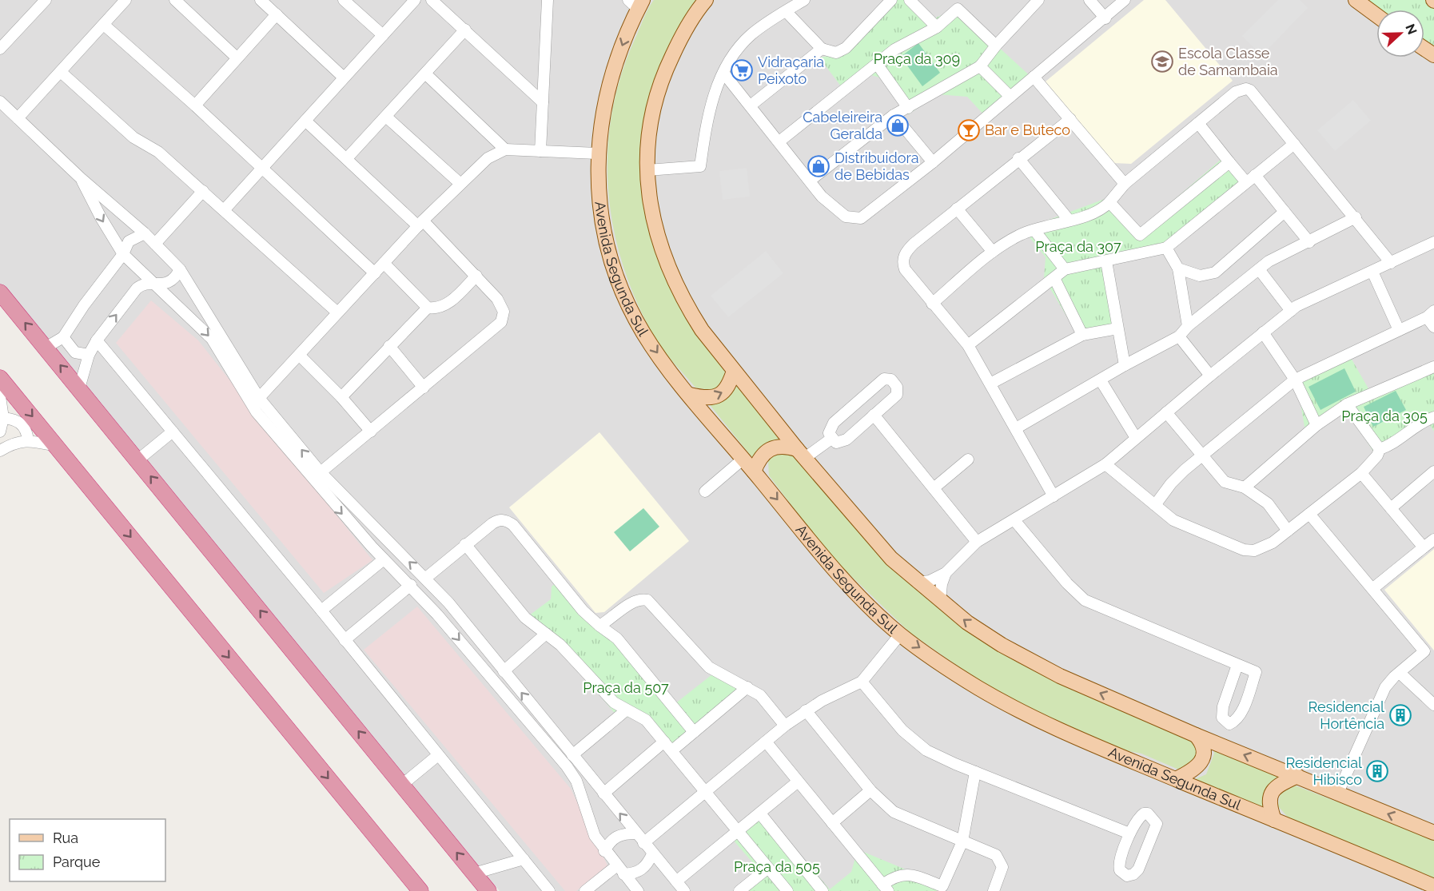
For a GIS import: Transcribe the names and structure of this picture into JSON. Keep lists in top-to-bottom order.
{
  "streets": {
    "main road": ["Avenida Segunda Sul"]
  },
  "parks": [
    "Praça da 309",
    "Praça da 307",
    "Praça da 305",
    "Praça da 507",
    "Praça da 505"
  ],
  "places": {
    "school or university": ["Escola Classe de Samambaia"],
    "supermarket": ["Vidraçaria Peixoto"],
    "shop": ["Cabeleireira Geralda", "Distribuidora de Bebidas"],
    "bar": ["Bar e Buteco"],
    "building": ["Residencial Hortência", "Residencial Hibisco"]
  },
  "legend": ["Rua", "Parque"],
  "north": "right"
}
